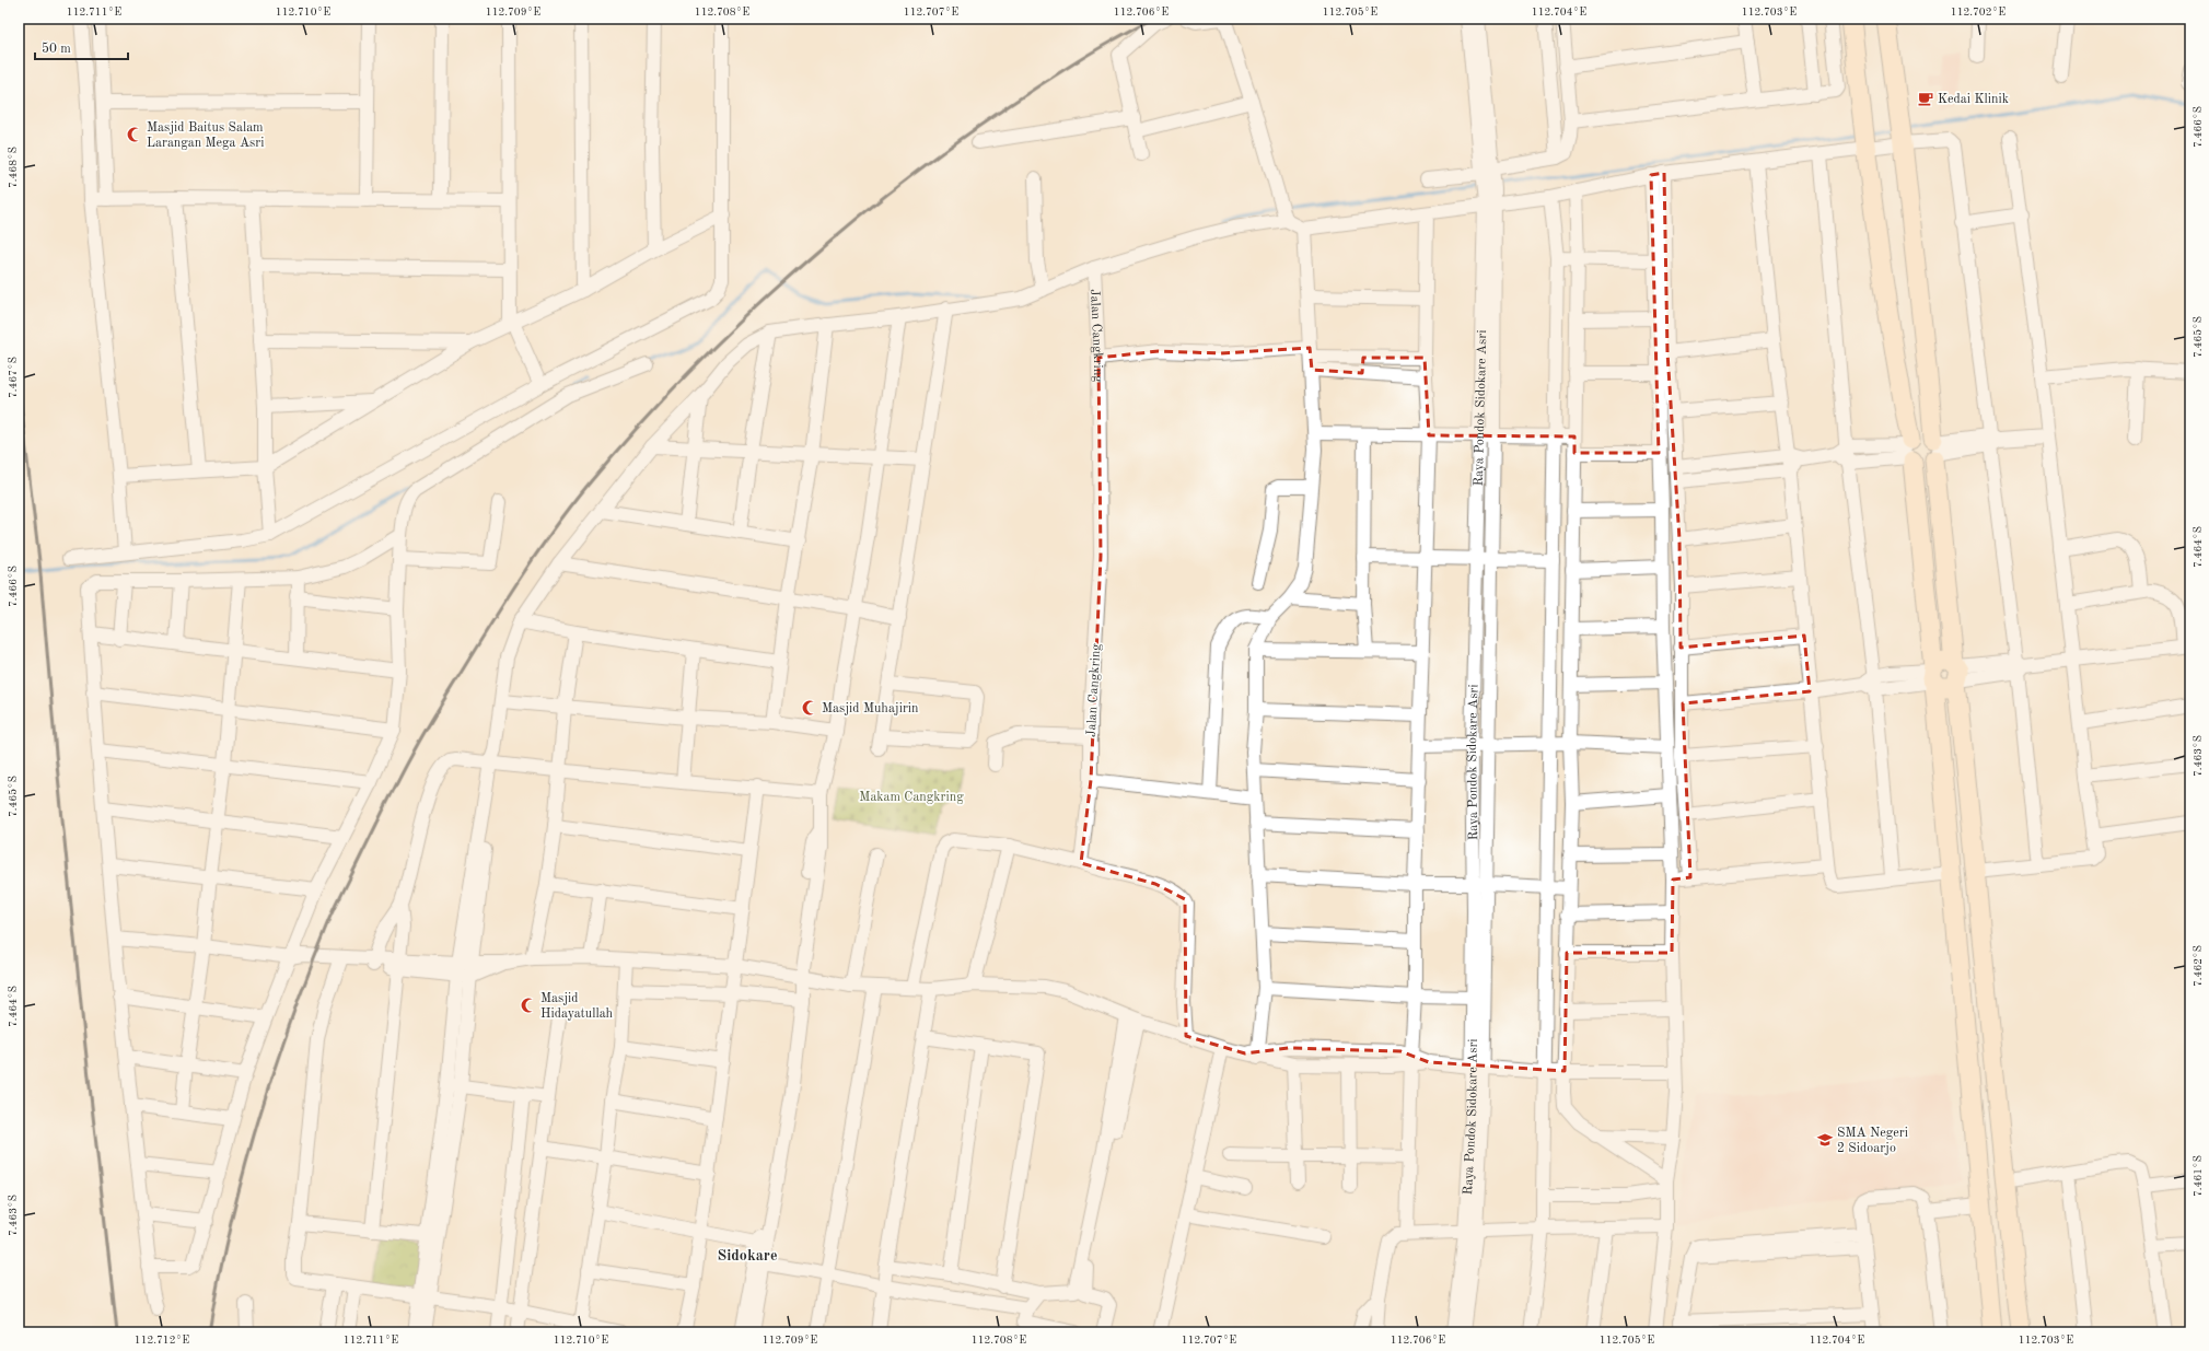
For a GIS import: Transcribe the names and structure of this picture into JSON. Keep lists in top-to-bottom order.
{
  "streets": {
    "street": ["Jalan Cangkring", "Raya Pondok Sidokare Asri"]
  },
  "districts": ["Sidokare"],
  "parks": ["Makam Cangkring"],
  "places": {
    "cafe": ["Kedai Klinik"],
    "mosque": ["Masjid Baitus Salam Larangan Mega Asri", "Masjid Muhajirin", "Masjid Hidayatullah"],
    "school or university": ["SMA Negeri 2 Sidoarjo"]
  },
  "scale_bar": "50 m",
  "coordinates": [
    "112.711°E",
    "112.710°E",
    "112.709°E",
    "112.708°E",
    "112.707°E",
    "112.706°E",
    "112.705°E",
    "112.704°E",
    "112.703°E",
    "112.702°E",
    "7.466°S",
    "7.468°S",
    "7.465°S",
    "7.467°S",
    "7.464°S",
    "7.463°S",
    "7.462°S",
    "7.461°S",
    "112.712°E"
  ]
}
